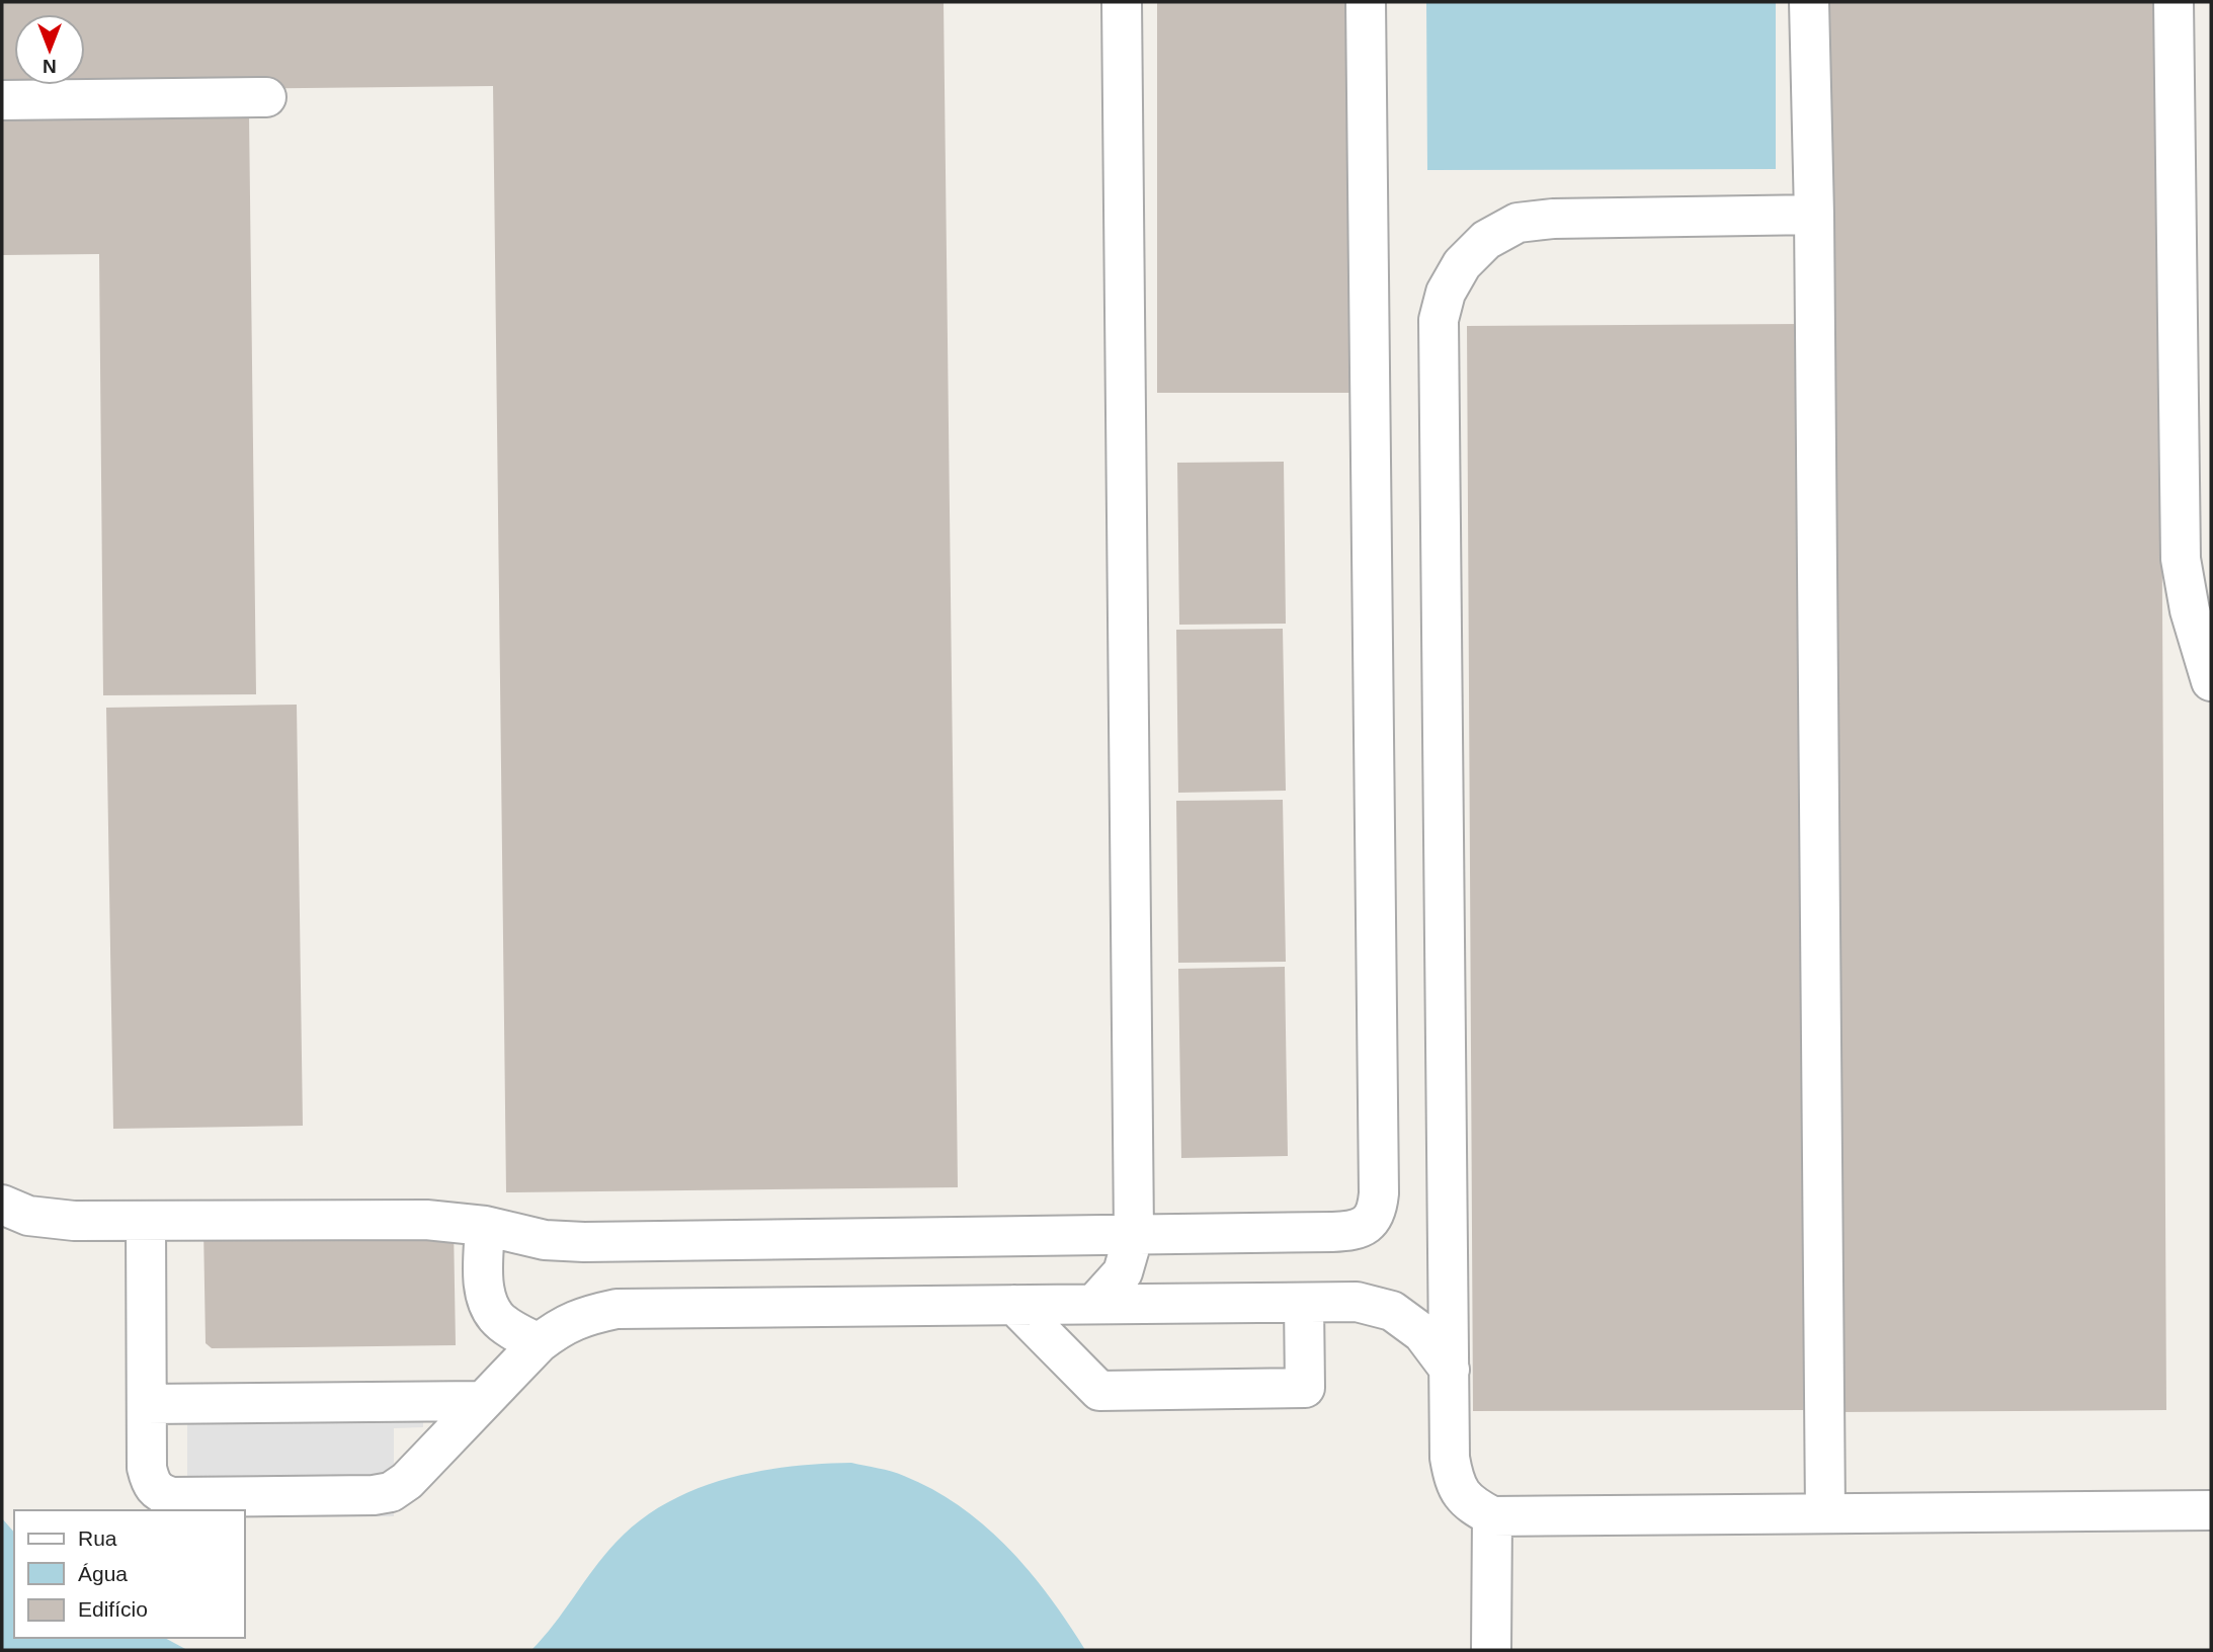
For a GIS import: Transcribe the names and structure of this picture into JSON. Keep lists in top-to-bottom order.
{
  "legend": ["Rua", "Água", "Edifício"],
  "north": "bottom"
}
